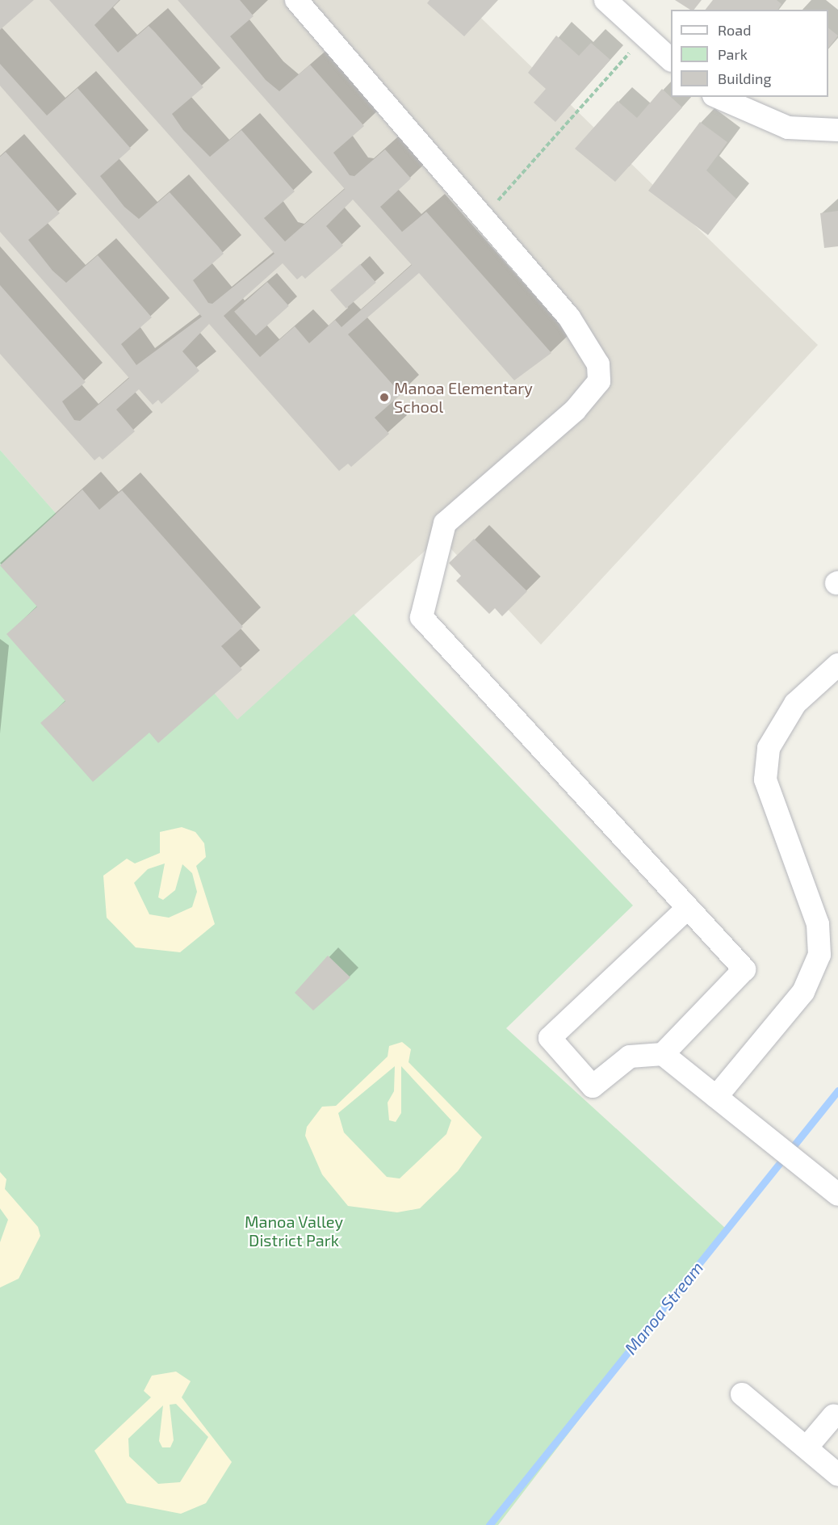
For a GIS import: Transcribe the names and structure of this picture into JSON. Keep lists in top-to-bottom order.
{
  "water": ["Manoa Stream"],
  "parks": ["Manoa Valley District Park"],
  "places": ["Manoa Elementary School"],
  "legend": ["Road", "Park", "Building"]
}
